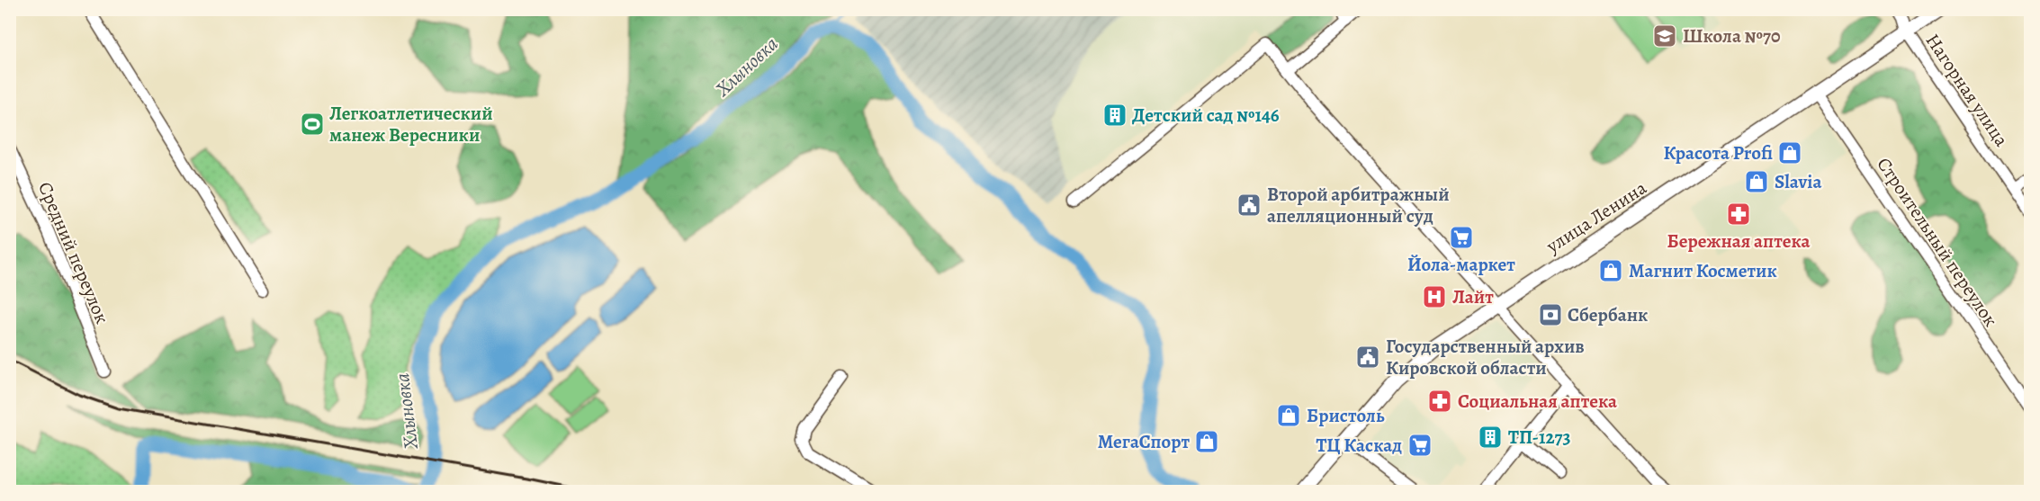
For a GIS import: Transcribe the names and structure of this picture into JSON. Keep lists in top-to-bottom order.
{
  "streets": {
    "main road": ["улица Ленина"],
    "street": ["Нагорная улица", "Строительный переулок", "Средний переулок"]
  },
  "crossings": [
    ["Нагорная улица", "улица Ленина"],
    ["улица Ленина", "Строительный переулок"]
  ],
  "water": ["Хлыновка"],
  "places": {
    "school or university": ["Школа №70"],
    "building": ["Детский сад №146", "ТП-1273"],
    "sports": ["Легкоатлетический манеж Вересники"],
    "shop": [
      "Красота Profi",
      "Slavia",
      "Магнит Косметик",
      "Бристоль",
      "МегаСпорт"
    ],
    "public building": ["Второй арбитражный апелляционный суд", "Государственный архив Кировской области"],
    "pharmacy": ["Бережная аптека", "Социальная аптека"],
    "supermarket": ["Йола-маркет", "ТЦ Каскад"],
    "hospital": ["Лайт"],
    "bank": ["Сбербанк"]
  }
}
